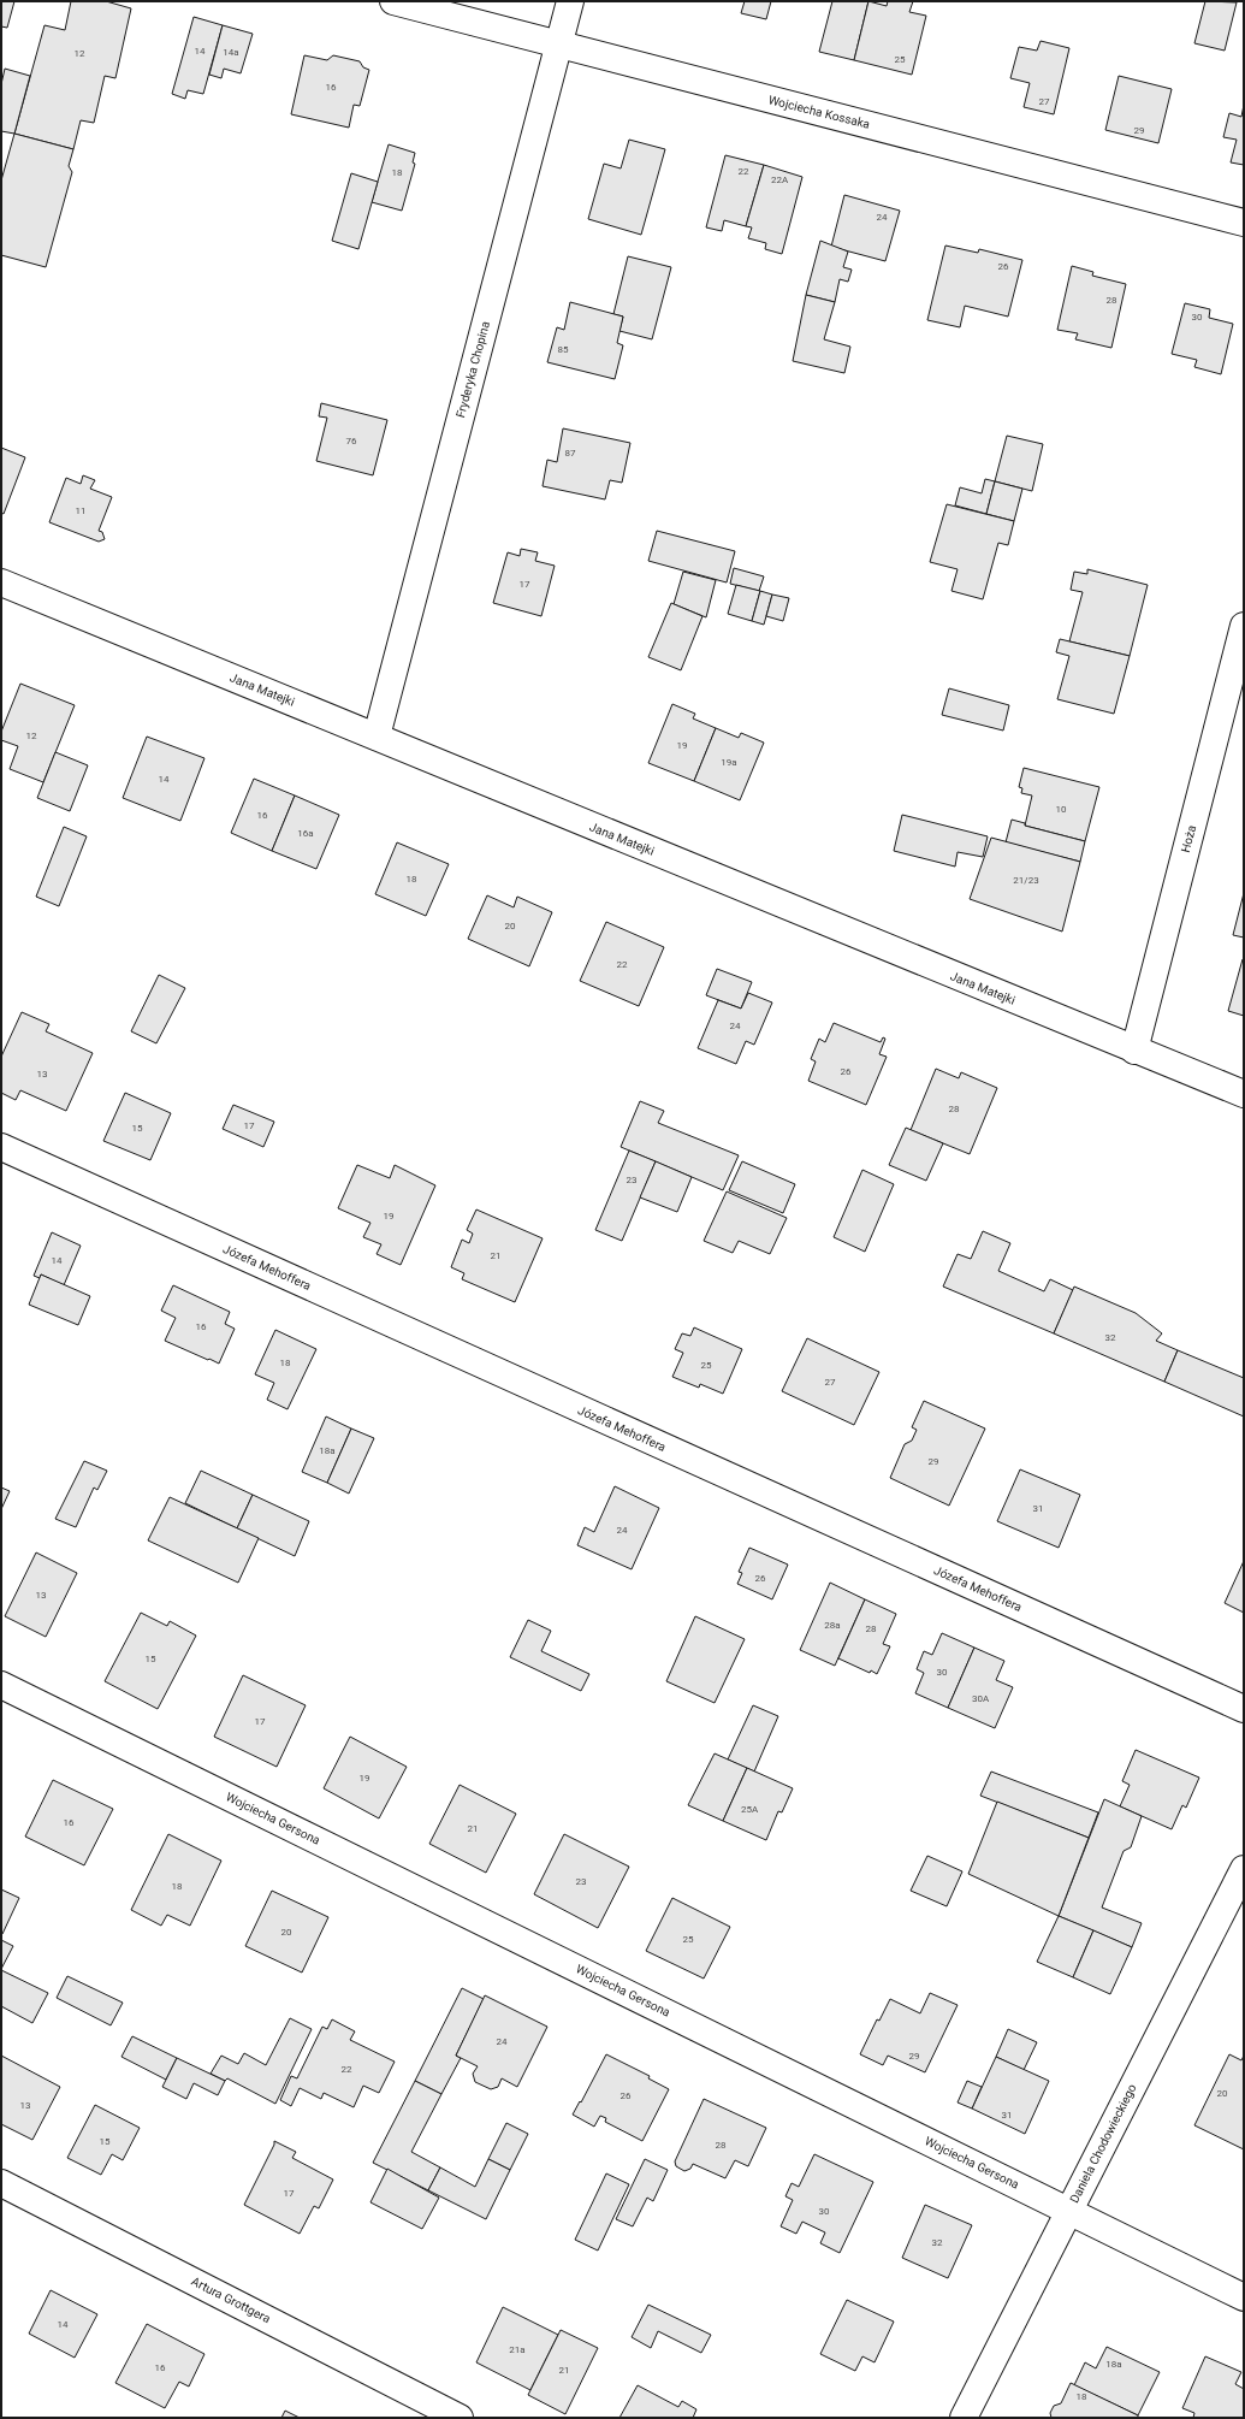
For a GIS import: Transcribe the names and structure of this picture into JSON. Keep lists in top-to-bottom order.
{
  "streets": {
    "street": [
      "Wojciecha Kossaka",
      "Fryderyka Chopina",
      "Jana Matejki",
      "Hoża",
      "Józefa Mehoffera",
      "Wojciecha Gersona",
      "Daniela Chodowieckiego",
      "Artura Grottgera"
    ]
  },
  "crossings": [
    ["Wojciecha Kossaka", "Fryderyka Chopina"],
    ["Fryderyka Chopina", "Jana Matejki"],
    ["Jana Matejki", "Hoża"],
    ["Wojciecha Gersona", "Daniela Chodowieckiego"]
  ],
  "house_numbers": [
    "14",
    "14a",
    "12",
    "25",
    "16",
    "27",
    "29",
    "22",
    "18",
    "22A",
    "24",
    "26",
    "28",
    "30",
    "85",
    "76",
    "87",
    "11",
    "17",
    "12",
    "19",
    "19a",
    "14",
    "10",
    "16",
    "16a",
    "18",
    "21/23",
    "20",
    "22",
    "24",
    "26",
    "13",
    "28",
    "17",
    "15",
    "23",
    "19",
    "21",
    "14",
    "16",
    "32",
    "18",
    "25",
    "27",
    "18a",
    "29",
    "31",
    "24",
    "26",
    "13",
    "28a",
    "28",
    "15",
    "30",
    "30A",
    "17",
    "19",
    "25A",
    "16",
    "21",
    "23",
    "18",
    "20",
    "25",
    "24",
    "29",
    "22",
    "20",
    "26",
    "13",
    "31",
    "15",
    "28",
    "17",
    "30",
    "32",
    "14",
    "21a",
    "18a",
    "16",
    "21",
    "18"
  ]
}
